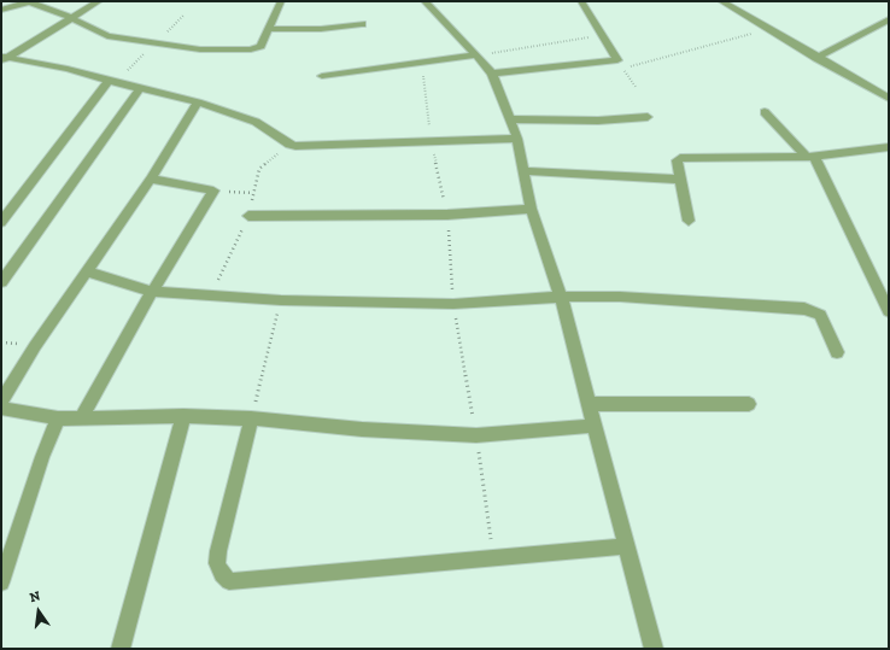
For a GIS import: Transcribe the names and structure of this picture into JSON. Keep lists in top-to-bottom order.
{
  "north": "top"
}
